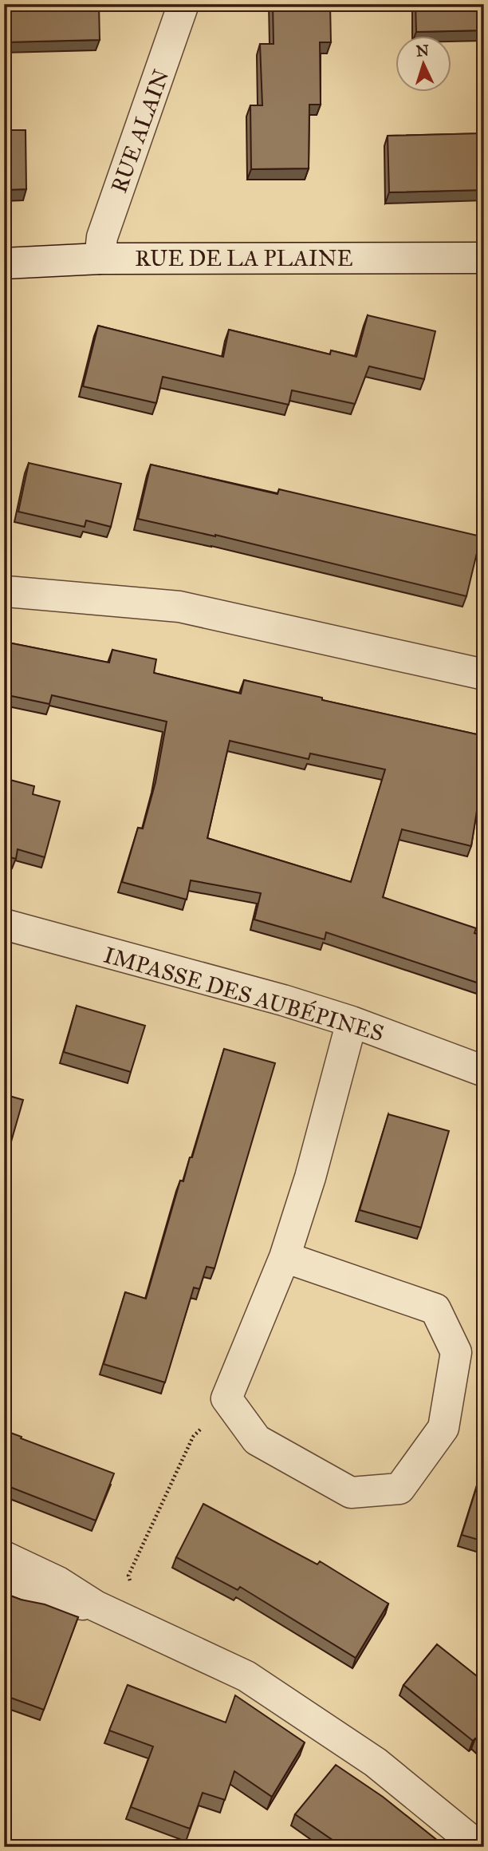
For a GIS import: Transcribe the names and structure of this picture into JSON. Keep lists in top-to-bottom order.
{
  "streets": {
    "street": ["RUE ALAIN", "RUE DE LA PLAINE", "IMPASSE DES AUBÉPINES"]
  },
  "crossings": [
    ["RUE ALAIN", "RUE DE LA PLAINE"]
  ],
  "north": "top"
}
